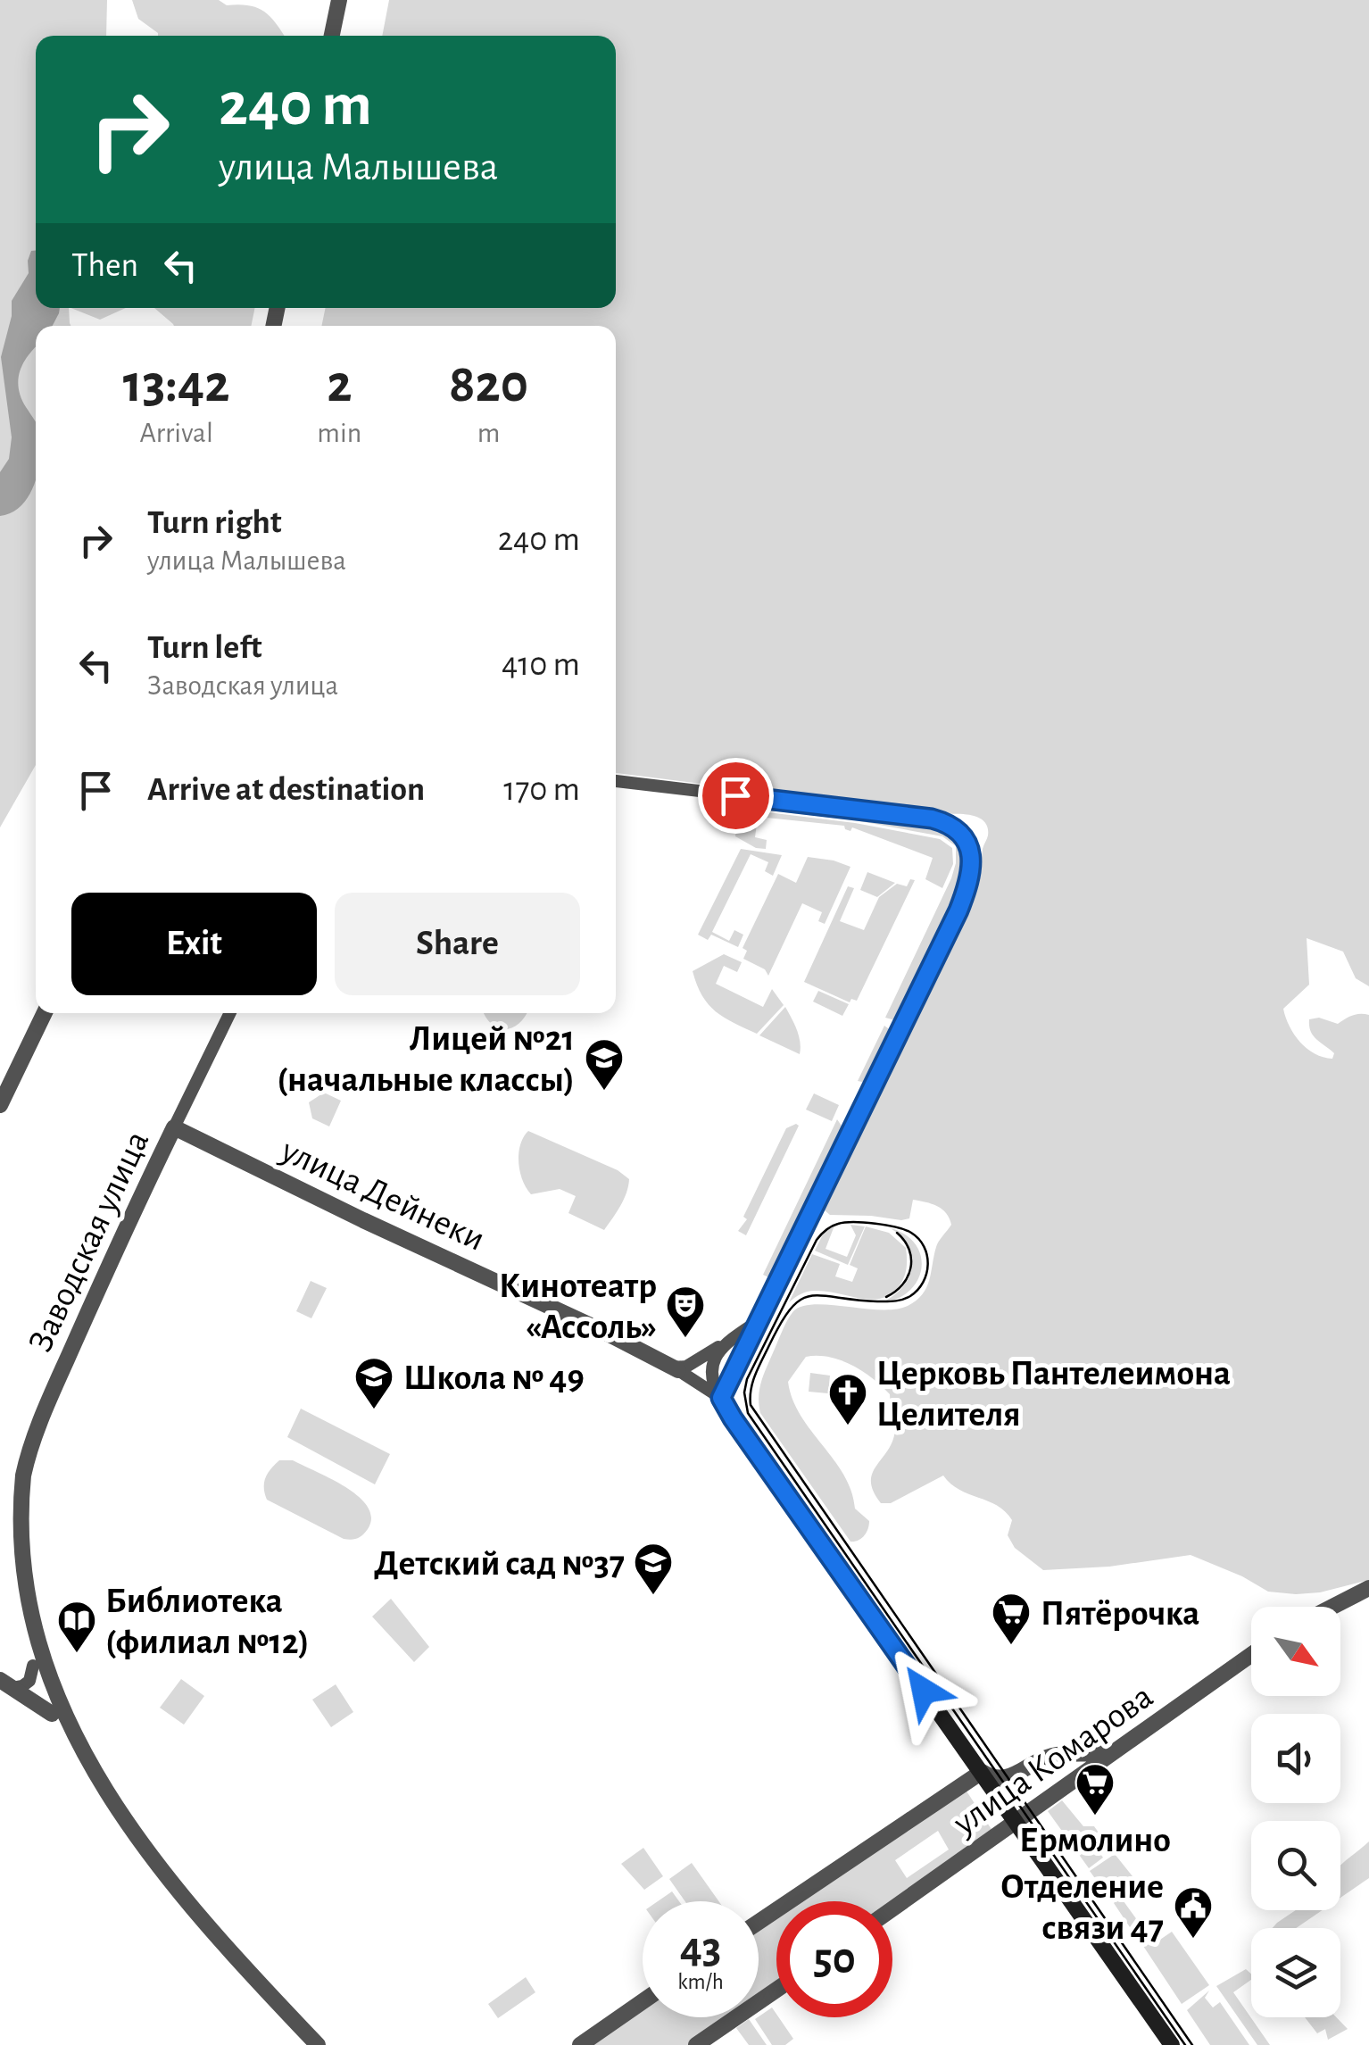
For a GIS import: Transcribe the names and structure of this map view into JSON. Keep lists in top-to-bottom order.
{
  "streets": {
    "main road": ["улица Дейнеки"],
    "street": ["Заводская улица", "улица Комарова"]
  },
  "crossings": [
    ["улица Дейнеки", "Заводская улица"],
    ["улица Дейнеки", "улица Комарова"]
  ],
  "places": {
    "school or university": ["Лицей №21 (начальные классы)", "Школа № 49", "Детский сад №37"],
    "theatre": ["Кинотеатр «Ассоль»"],
    "church": ["Церковь Пантелеимона Целителя"],
    "supermarket": ["Пятёрочка", "Ермолино"],
    "library": ["Библиотека (филиал №12)"],
    "public building": ["Отделение связи 47"]
  },
  "north": "bottom right",
  "page": {
    "turn": ["240 m", "улица Малышева"],
    "then": "Then",
    "eta": [
      "13:42",
      "Arrival",
      "2",
      "min",
      "820",
      "m"
    ],
    "list": [
      {
        "name": "Turn right",
        "note": "улица Малышева",
        "value": "240 m"
      },
      {
        "name": "Turn left",
        "note": "Заводская улица",
        "value": "410 m"
      },
      {
        "name": "Arrive at destination",
        "value": "170 m"
      }
    ],
    "buttons": ["Exit", "Share"],
    "speed": "43 km/h",
    "limit": "50"
  }
}
